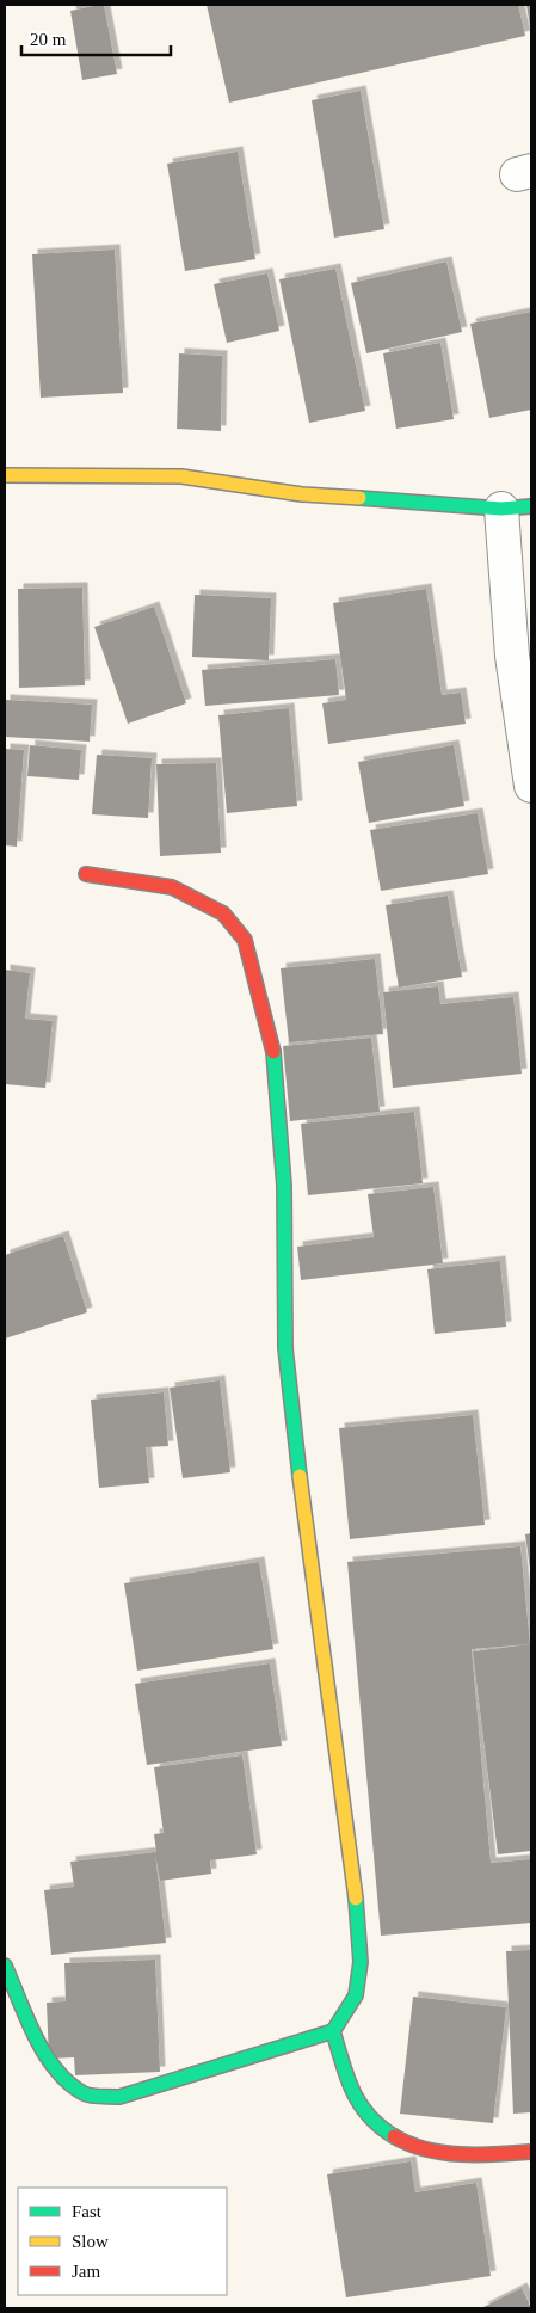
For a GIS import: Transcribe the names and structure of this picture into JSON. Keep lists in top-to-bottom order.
{
  "legend": ["Fast", "Slow", "Jam"],
  "scale_bar": "20 m"
}
